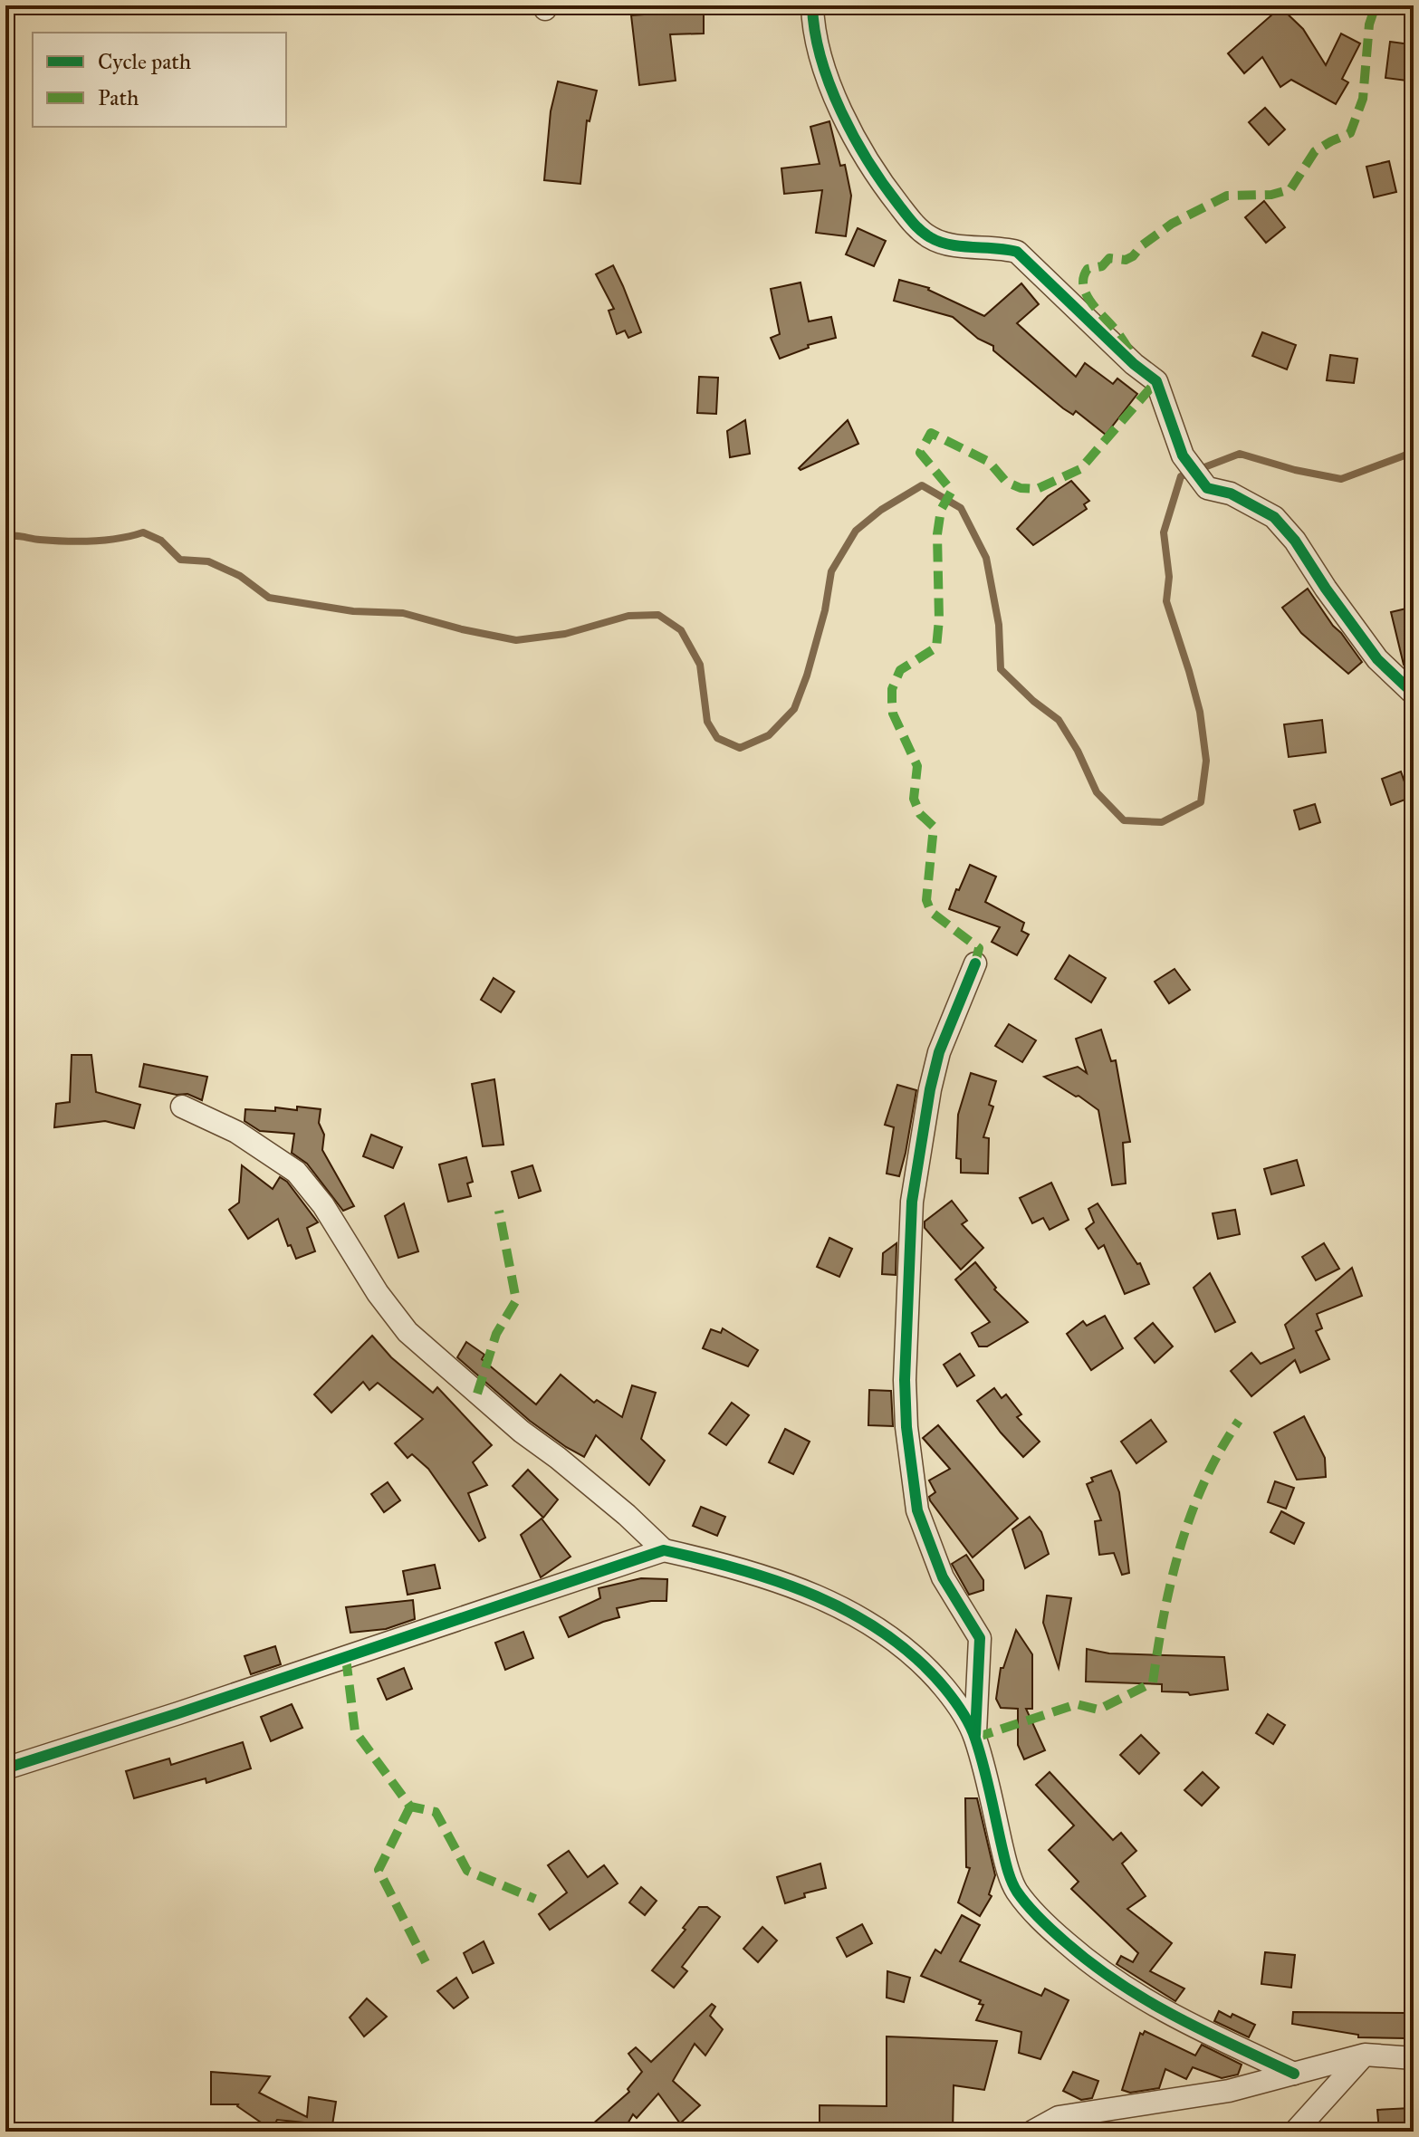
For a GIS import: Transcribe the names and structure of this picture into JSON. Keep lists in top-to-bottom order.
{
  "legend": ["Cycle path", "Path"]
}
